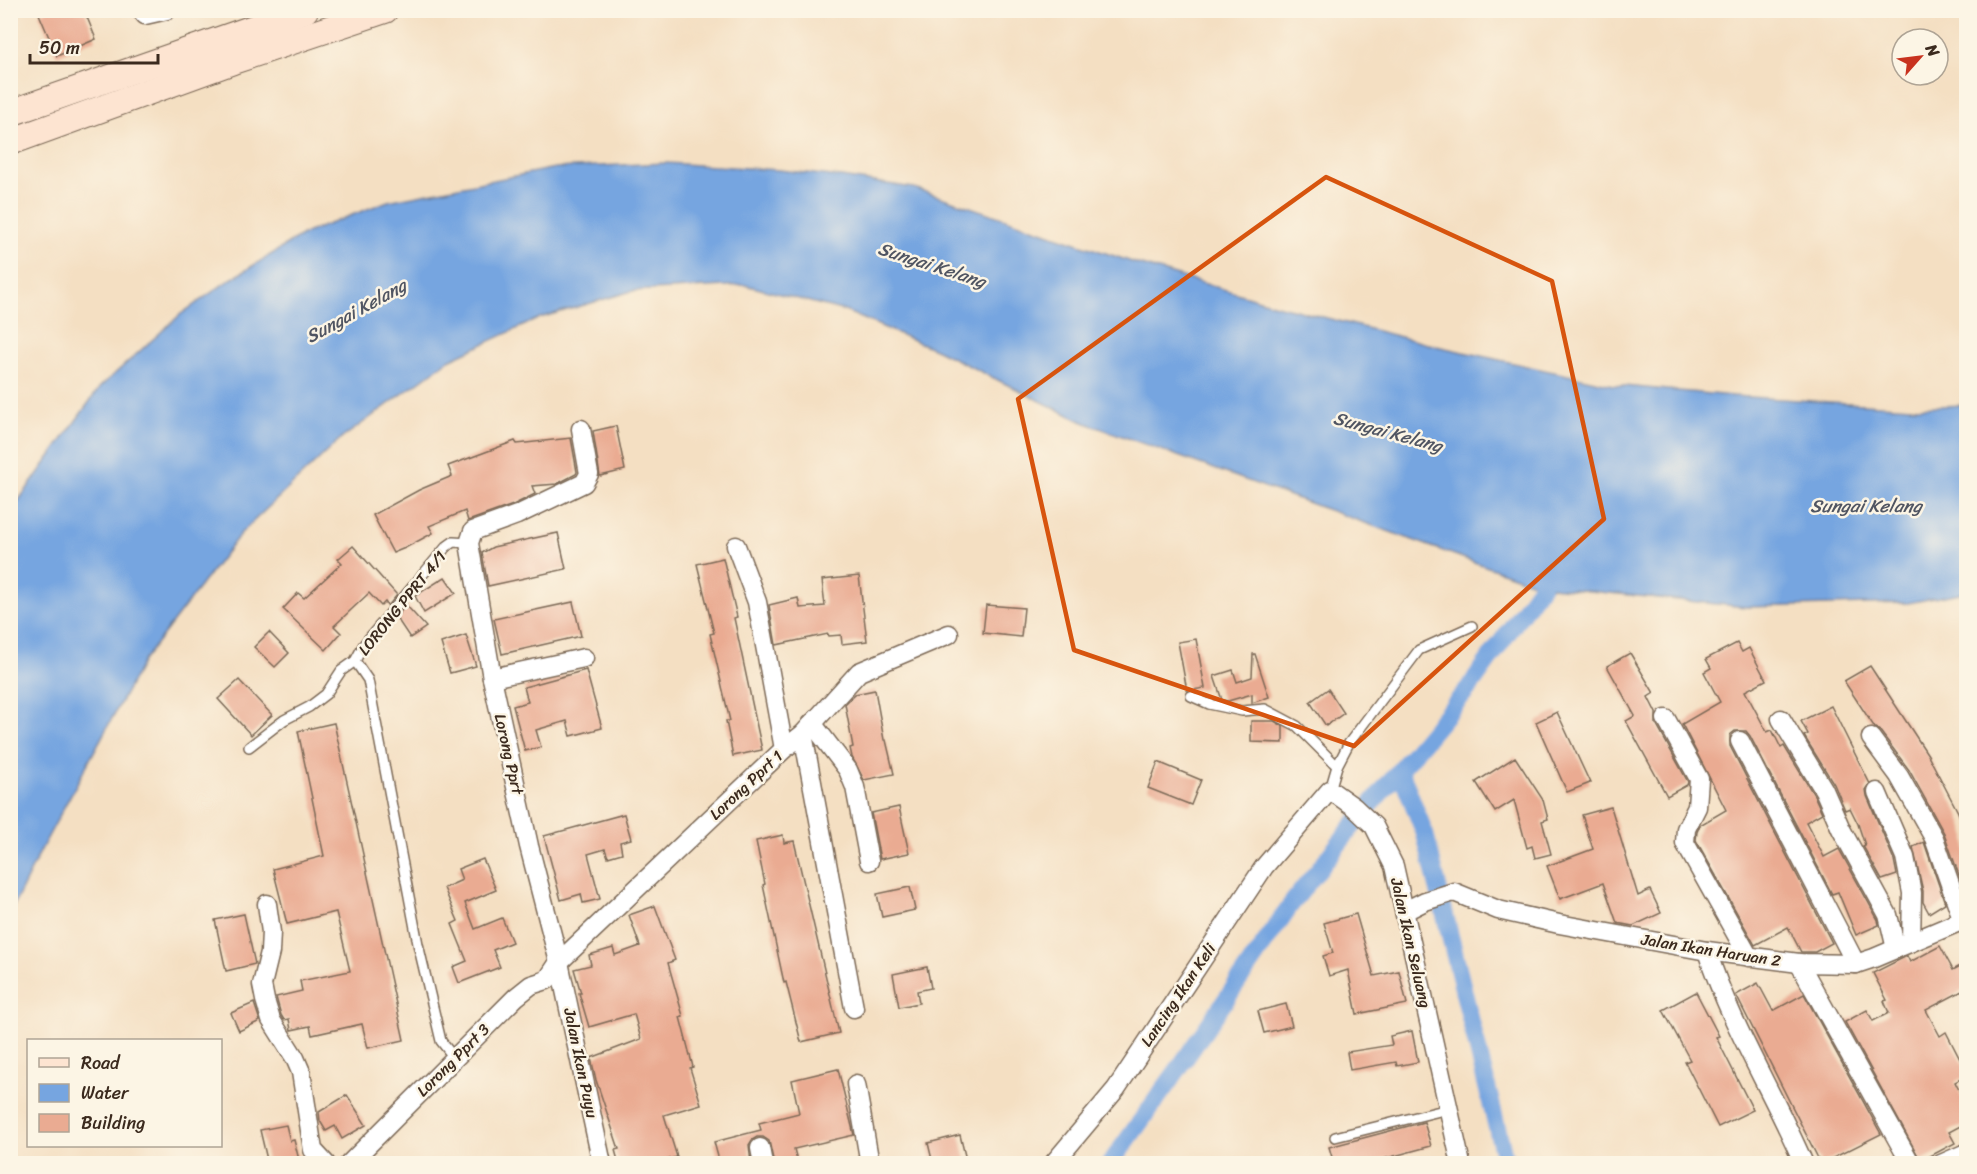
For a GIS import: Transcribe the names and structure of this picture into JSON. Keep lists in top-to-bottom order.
{
  "streets": {
    "street": [
      "LORONG PPRT 4/1",
      "Lorong Pprt",
      "Lorong Pprt 1",
      "Jalan Ikan Seluang",
      "Jalan Ikan Haruan 2",
      "Lancing Ikan Keli",
      "Lorong Pprt 3",
      "Jalan Ikan Puyu"
    ]
  },
  "crossings": [
    ["LORONG PPRT 4/1", "Lorong Pprt"],
    ["Lorong Pprt", "Lorong Pprt 1"],
    ["Lorong Pprt", "Lorong Pprt 3"],
    ["Lorong Pprt", "Jalan Ikan Puyu"],
    ["Lorong Pprt 1", "Lorong Pprt 3"],
    ["Lorong Pprt 1", "Jalan Ikan Puyu"],
    ["Jalan Ikan Seluang", "Jalan Ikan Haruan 2"],
    ["Jalan Ikan Seluang", "Lancing Ikan Keli"],
    ["Lorong Pprt 3", "Jalan Ikan Puyu"]
  ],
  "water": ["Sungai Kelang"],
  "legend": ["Road", "Water", "Building"],
  "scale_bar": "50 m",
  "north": "top right"
}
